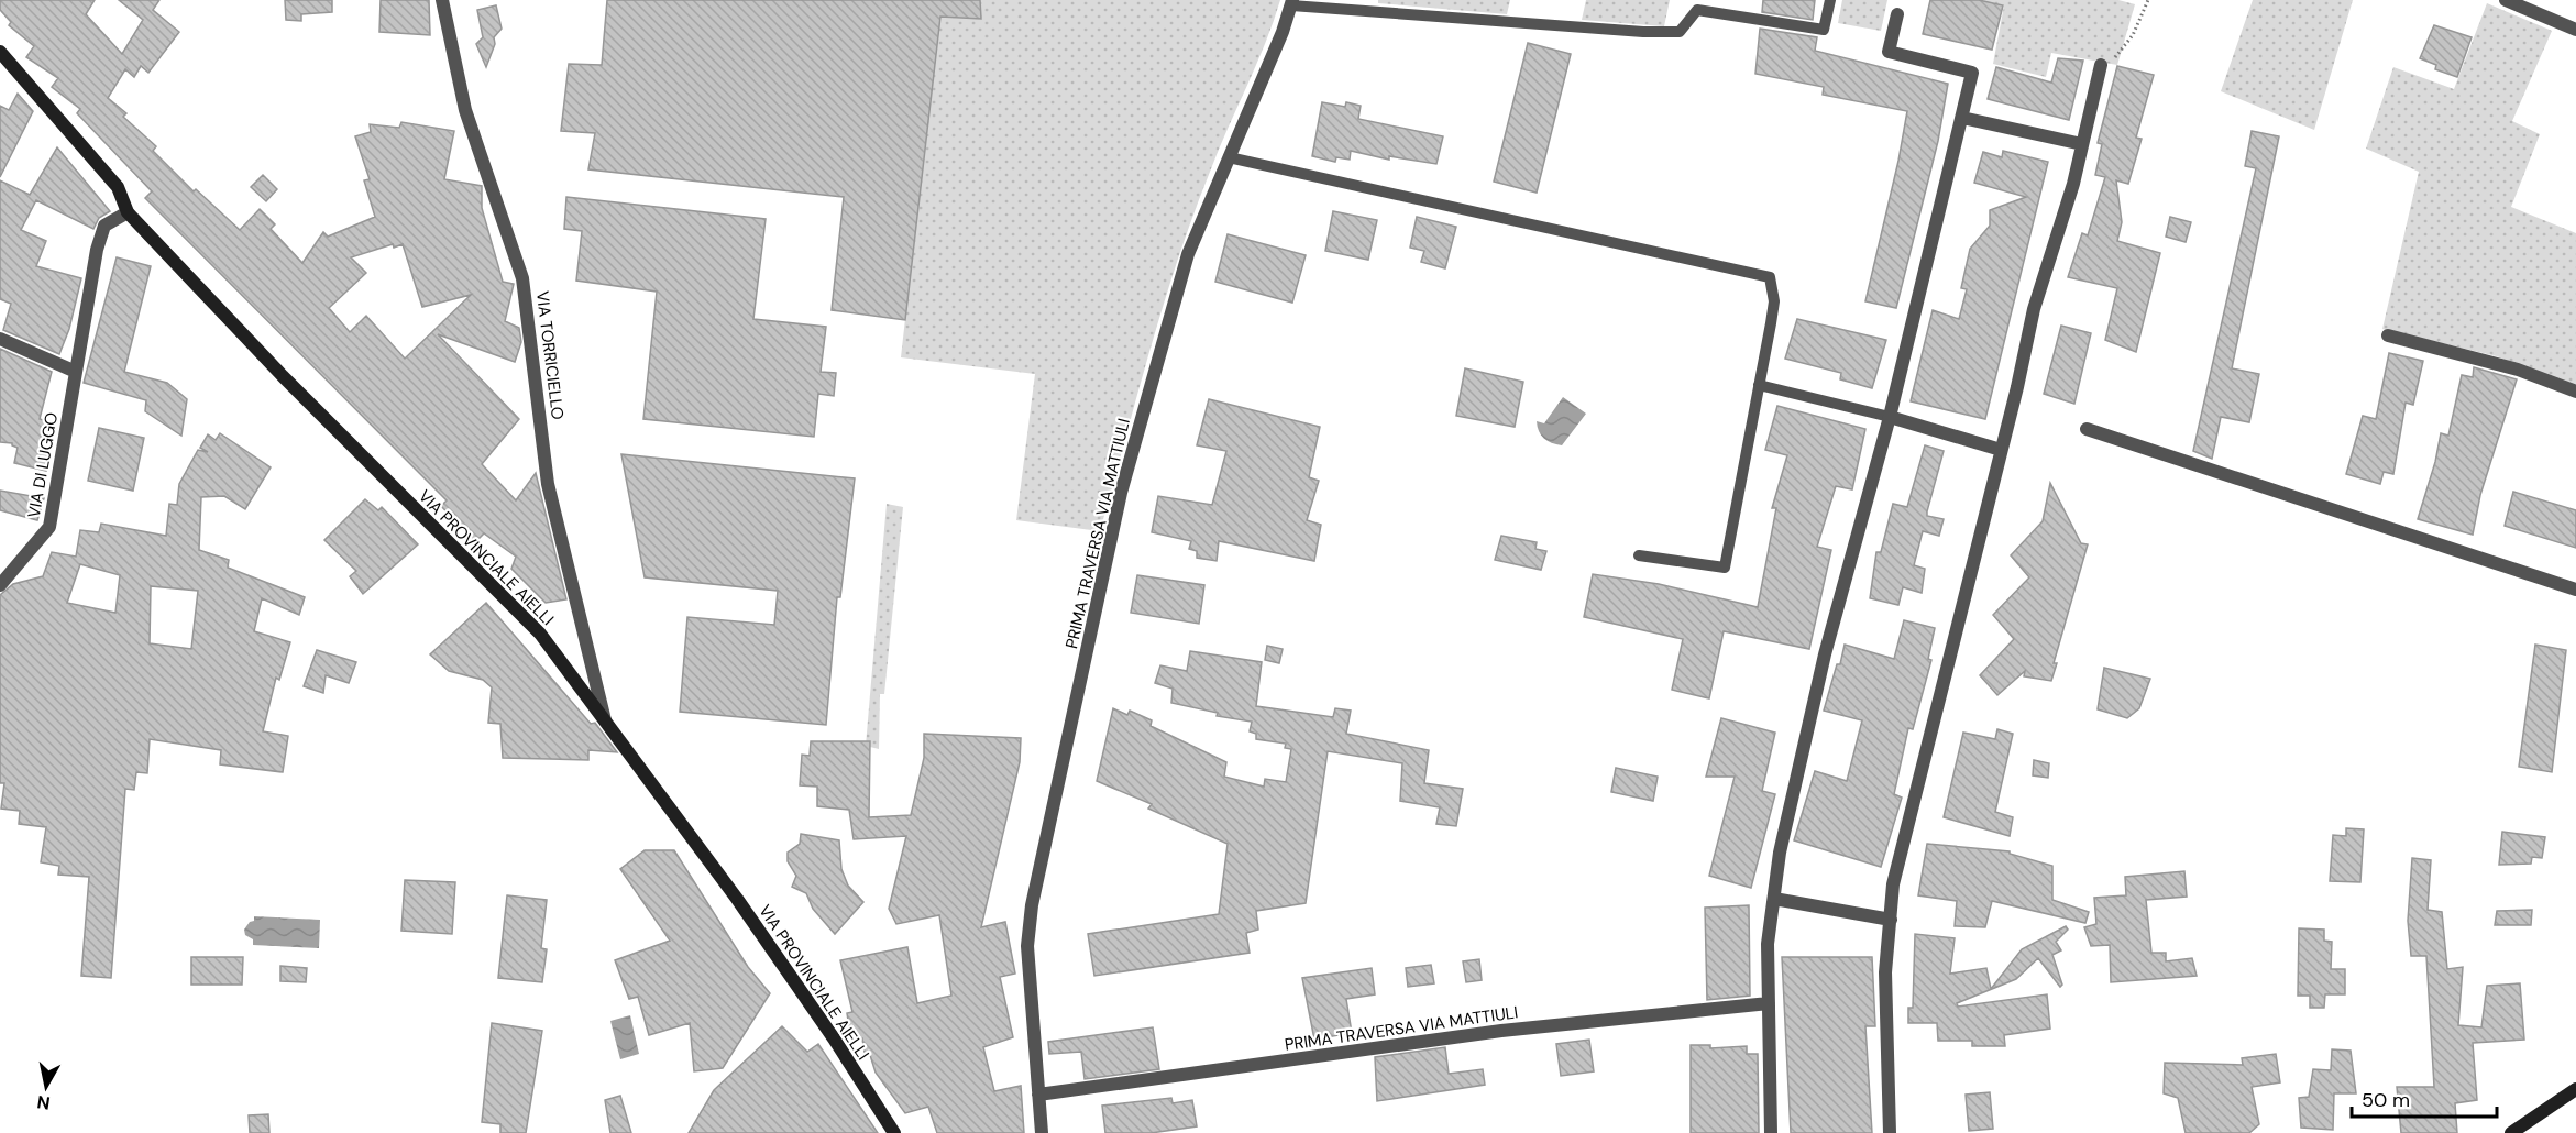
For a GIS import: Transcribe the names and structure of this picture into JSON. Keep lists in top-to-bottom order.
{
  "streets": {
    "street": [
      "VIA TORRICIELLO",
      "VIA DI LUGGO",
      "PRIMA TRAVERSA VIA MATTIULI",
      "VIA PROVINCIALE AIELLI"
    ]
  },
  "crossings": [
    ["VIA TORRICIELLO", "VIA PROVINCIALE AIELLI"],
    ["VIA DI LUGGO", "VIA PROVINCIALE AIELLI"]
  ],
  "scale_bar": "50 m",
  "north": "bottom"
}
